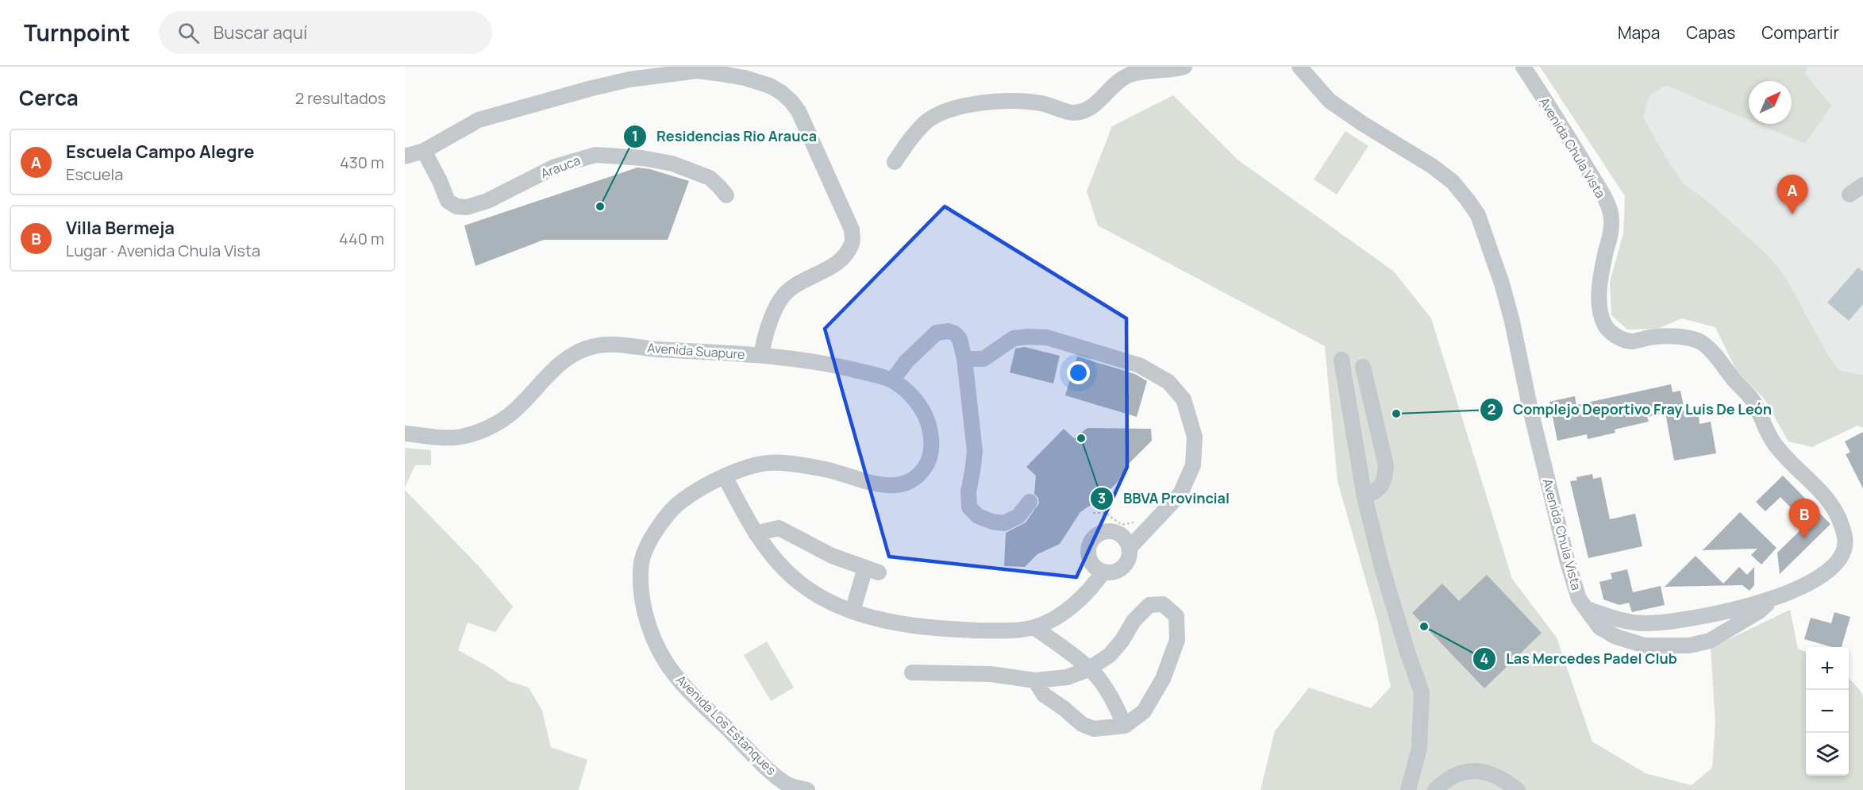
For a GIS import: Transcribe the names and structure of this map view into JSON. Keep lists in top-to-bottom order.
{
  "streets": {
    "street": [
      "Avenida Chula Vista",
      "Arauca",
      "Avenida Suapure",
      "Avenida Los Estanques"
    ]
  },
  "crossings": [
    ["Arauca", "Avenida Suapure"],
    ["Avenida Suapure", "Avenida Los Estanques"]
  ],
  "places": [
    "Residencias Rio Arauca",
    "Complejo Deportivo Fray Luis De León",
    "BBVA Provincial",
    "Las Mercedes Padel Club"
  ],
  "north": "top right",
  "page": {
    "header": "Turnpoint",
    "search": "Buscar aquí",
    "nav": ["Mapa", "Capas", "Compartir"],
    "heading": ["Cerca", "2 resultados"],
    "list": [
      {
        "mark": "A",
        "name": "Escuela Campo Alegre",
        "note": "Escuela",
        "value": "430 m"
      },
      {
        "mark": "B",
        "name": "Villa Bermeja",
        "note": "Lugar · Avenida Chula Vista",
        "value": "440 m"
      }
    ],
    "pins": ["A", "B"],
    "map_buttons": ["+", "−"]
  }
}
